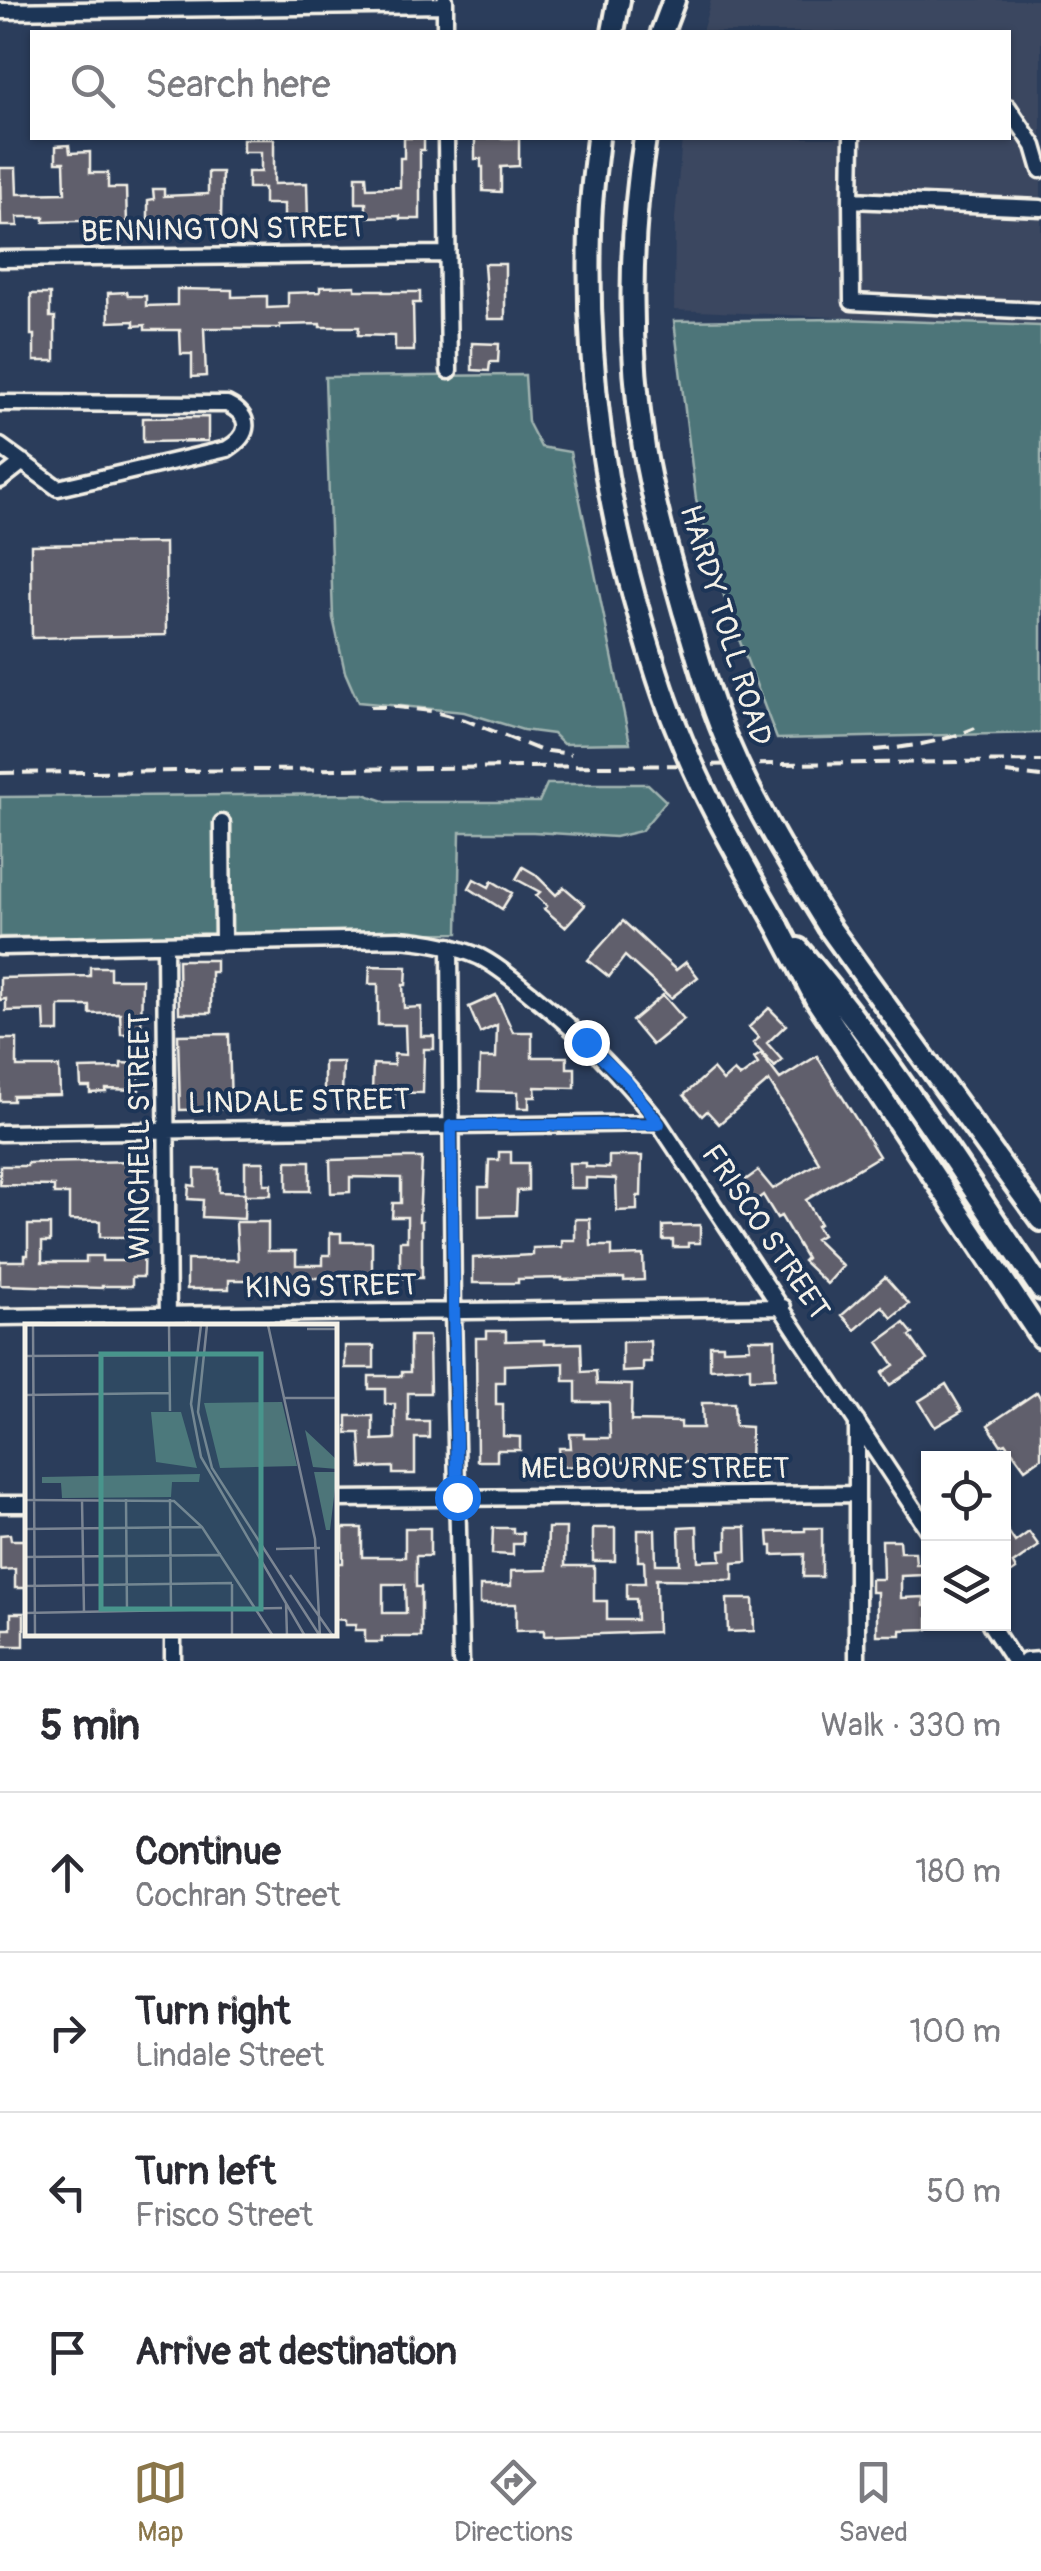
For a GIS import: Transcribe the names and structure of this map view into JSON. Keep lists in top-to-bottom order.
{
  "streets": {
    "highway": ["HARDY TOLL ROAD"],
    "street": [
      "BENNINGTON STREET",
      "LINDALE STREET",
      "WINCHELL STREET",
      "FRISCO STREET",
      "KING STREET",
      "MELBOURNE STREET"
    ]
  },
  "crossings": [
    ["LINDALE STREET", "WINCHELL STREET"],
    ["LINDALE STREET", "FRISCO STREET"],
    ["WINCHELL STREET", "FRISCO STREET"],
    ["WINCHELL STREET", "KING STREET"],
    ["FRISCO STREET", "KING STREET"]
  ],
  "page": {
    "search": "Search here",
    "heading": ["5 min", "Walk · 330 m"],
    "list": [
      ["Continue", "Cochran Street", "180 m"],
      ["Turn right", "Lindale Street", "100 m"],
      ["Turn left", "Frisco Street", "50 m"],
      "Arrive at destination"
    ],
    "nav": ["Map", "Directions", "Saved"]
  }
}
